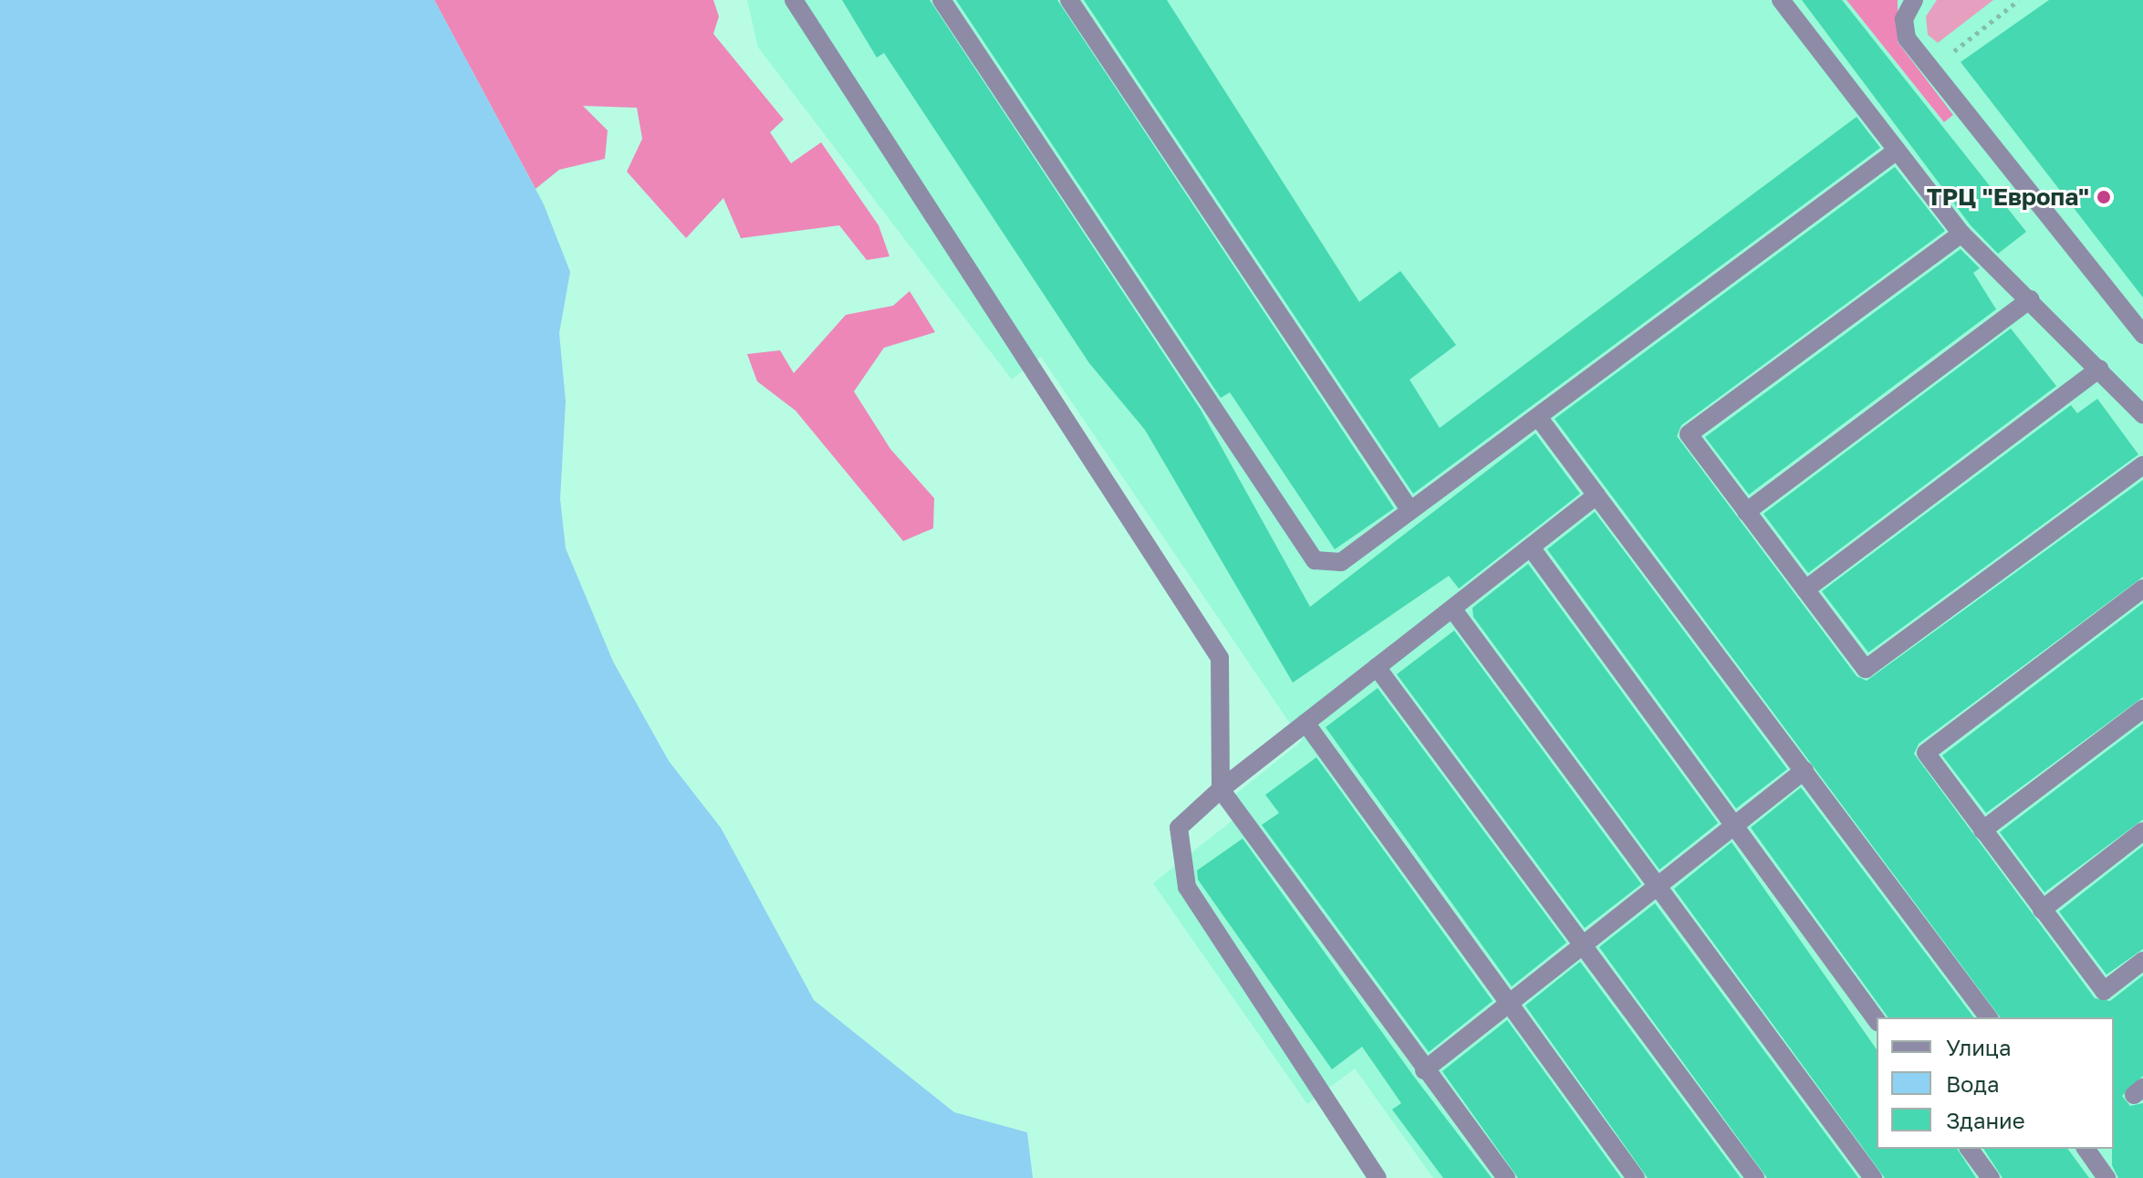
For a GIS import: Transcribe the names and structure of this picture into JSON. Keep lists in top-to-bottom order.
{
  "places": ["ТРЦ \"Европа\""],
  "legend": ["Улица", "Вода", "Здание"]
}
